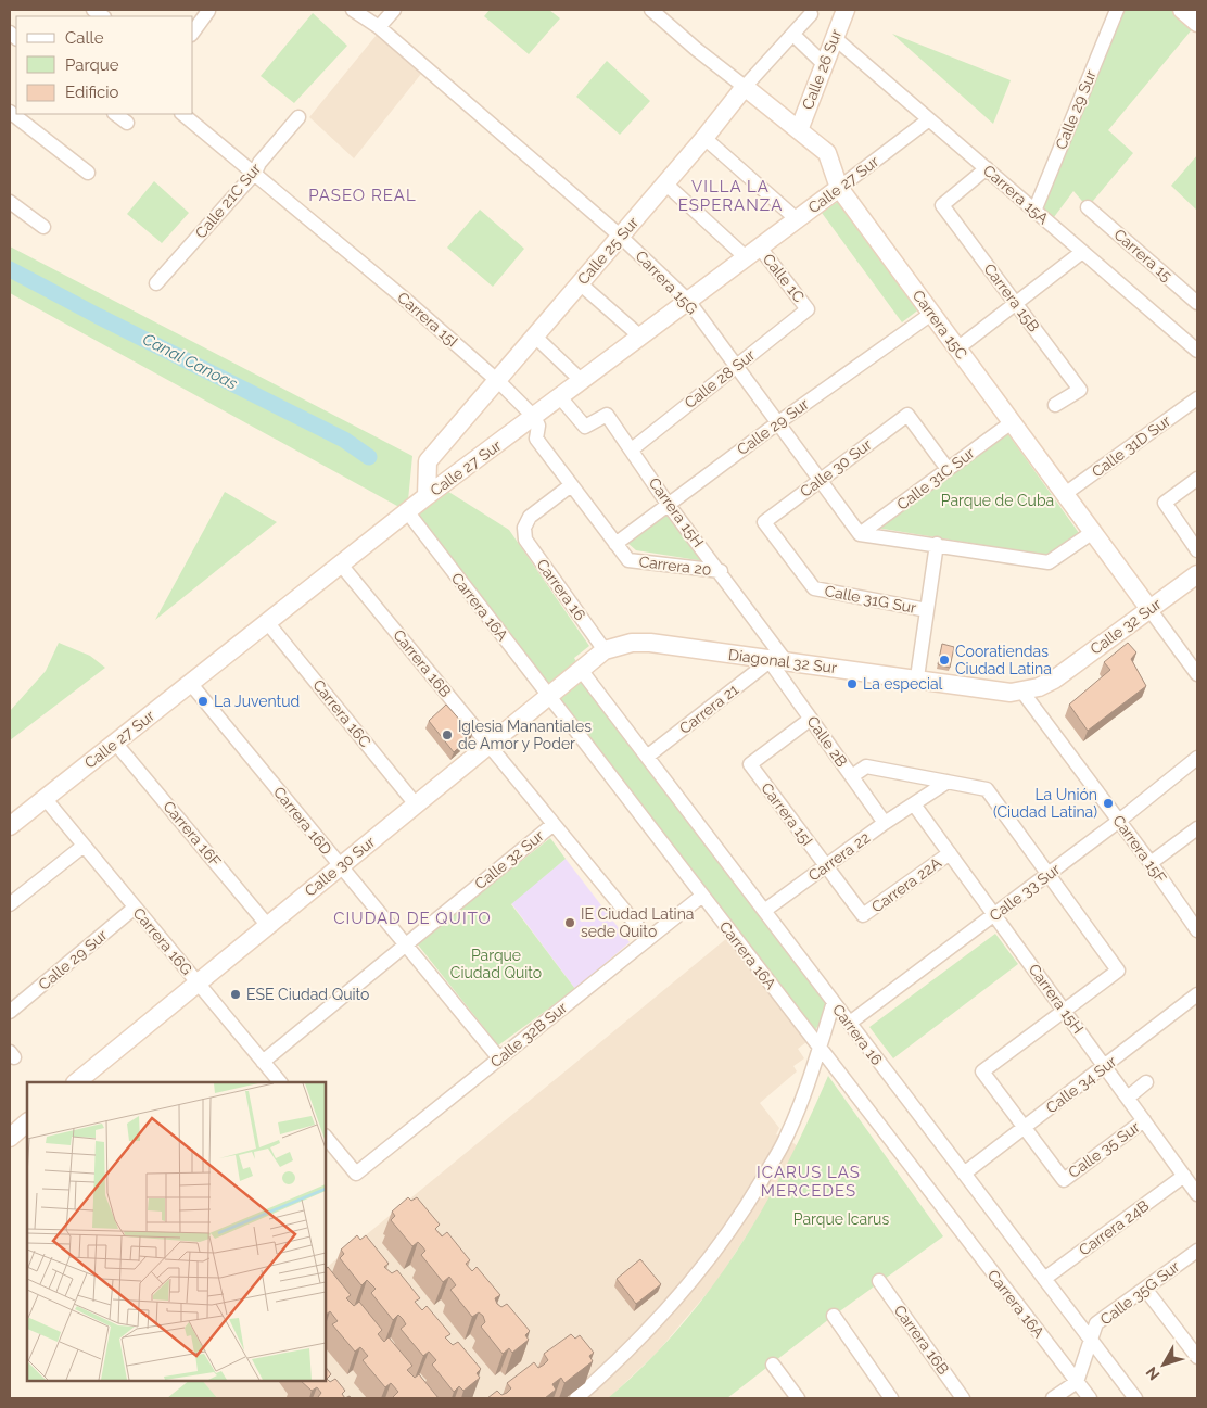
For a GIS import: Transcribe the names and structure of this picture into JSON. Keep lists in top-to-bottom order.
{
  "streets": {
    "street": [
      "Calle 26 Sur",
      "Calle 29 Sur",
      "Calle 27 Sur",
      "Carrera 15A",
      "Calle 21C Sur",
      "Calle 25 Sur",
      "Carrera 15",
      "Calle 1C",
      "Carrera 15G",
      "Carrera 15B",
      "Carrera 15I",
      "Carrera 15C",
      "Calle 28 Sur",
      "Calle 31D Sur",
      "Calle 30 Sur",
      "Calle 31C Sur",
      "Carrera 15H",
      "Carrera 20",
      "Carrera 16",
      "Calle 31G Sur",
      "Carrera 16A",
      "Calle 32 Sur",
      "Diagonal 32 Sur",
      "Carrera 16B",
      "Carrera 21",
      "Carrera 16C",
      "Calle 2B",
      "Carrera 16D",
      "Carrera 16F",
      "Carrera 15F",
      "Carrera 22",
      "Carrera 22A",
      "Calle 33 Sur",
      "Carrera 16G",
      "Calle 32B Sur",
      "Calle 34 Sur",
      "Calle 35 Sur",
      "Carrera 24B",
      "Calle 35G Sur"
    ]
  },
  "crossings": [
    ["Calle 26 Sur", "Carrera 15A"],
    ["Calle 26 Sur", "Carrera 15C"],
    ["Calle 29 Sur", "Carrera 15A"],
    ["Calle 29 Sur", "Carrera 15G"],
    ["Calle 29 Sur", "Carrera 15C"],
    ["Calle 29 Sur", "Carrera 15H"],
    ["Calle 29 Sur", "Carrera 20"],
    ["Calle 29 Sur", "Carrera 16G"],
    ["Calle 27 Sur", "Carrera 15A"],
    ["Calle 27 Sur", "Calle 25 Sur"],
    ["Calle 27 Sur", "Calle 1C"],
    ["Calle 27 Sur", "Carrera 15G"],
    ["Calle 27 Sur", "Carrera 15I"],
    ["Calle 27 Sur", "Carrera 15C"],
    ["Calle 27 Sur", "Carrera 15H"],
    ["Calle 27 Sur", "Carrera 16A"],
    ["Calle 27 Sur", "Carrera 16B"],
    ["Calle 27 Sur", "Carrera 16C"],
    ["Calle 27 Sur", "Carrera 16D"],
    ["Calle 27 Sur", "Carrera 16F"],
    ["Calle 27 Sur", "Carrera 16G"],
    ["Carrera 15A", "Carrera 15B"],
    ["Calle 21C Sur", "Carrera 15I"],
    ["Calle 25 Sur", "Carrera 15G"],
    ["Calle 25 Sur", "Carrera 15I"],
    ["Calle 25 Sur", "Carrera 15C"],
    ["Calle 1C", "Calle 28 Sur"],
    ["Carrera 15G", "Calle 28 Sur"],
    ["Carrera 15G", "Calle 30 Sur"],
    ["Carrera 15G", "Calle 31C Sur"],
    ["Carrera 15I", "Calle 2B"],
    ["Carrera 15I", "Carrera 22"],
    ["Carrera 15I", "Carrera 22A"],
    ["Carrera 15C", "Calle 31D Sur"],
    ["Carrera 15C", "Calle 31C Sur"],
    ["Carrera 15C", "Calle 32 Sur"],
    ["Calle 28 Sur", "Carrera 15H"],
    ["Calle 30 Sur", "Calle 31C Sur"],
    ["Calle 30 Sur", "Carrera 16"],
    ["Calle 30 Sur", "Calle 31G Sur"],
    ["Calle 30 Sur", "Carrera 16A"],
    ["Calle 30 Sur", "Diagonal 32 Sur"],
    ["Calle 30 Sur", "Carrera 16B"],
    ["Calle 30 Sur", "Carrera 16C"],
    ["Calle 30 Sur", "Carrera 16D"],
    ["Calle 30 Sur", "Carrera 16F"],
    ["Calle 30 Sur", "Carrera 16G"],
    ["Carrera 15H", "Carrera 20"],
    ["Carrera 15H", "Diagonal 32 Sur"],
    ["Carrera 15H", "Carrera 21"],
    ["Carrera 15H", "Calle 2B"],
    ["Carrera 15H", "Carrera 22"],
    ["Carrera 15H", "Carrera 22A"],
    ["Carrera 15H", "Calle 33 Sur"],
    ["Carrera 15H", "Calle 34 Sur"],
    ["Carrera 15H", "Calle 35 Sur"],
    ["Carrera 15H", "Carrera 24B"],
    ["Carrera 16", "Diagonal 32 Sur"],
    ["Carrera 16", "Carrera 21"],
    ["Carrera 16", "Carrera 22"],
    ["Carrera 16", "Calle 33 Sur"],
    ["Carrera 16", "Calle 34 Sur"],
    ["Carrera 16", "Carrera 24B"],
    ["Carrera 16", "Calle 35G Sur"],
    ["Carrera 16A", "Calle 32B Sur"],
    ["Carrera 16A", "Calle 35G Sur"],
    ["Calle 32 Sur", "Diagonal 32 Sur"],
    ["Calle 32 Sur", "Carrera 16B"],
    ["Calle 32 Sur", "Carrera 16D"],
    ["Calle 32 Sur", "Carrera 15F"],
    ["Calle 32 Sur", "Carrera 16G"],
    ["Diagonal 32 Sur", "Carrera 21"],
    ["Diagonal 32 Sur", "Calle 2B"],
    ["Diagonal 32 Sur", "Carrera 15F"],
    ["Carrera 16B", "Calle 32B Sur"],
    ["Carrera 21", "Calle 2B"],
    ["Calle 2B", "Carrera 22"],
    ["Carrera 16D", "Calle 32B Sur"],
    ["Carrera 15F", "Calle 33 Sur"],
    ["Calle 34 Sur", "Calle 35 Sur"]
  ],
  "districts": [
    "VILLA LA ESPERANZA",
    "PASEO REAL",
    "CIUDAD DE QUITO",
    "ICARUS LAS MERCEDES"
  ],
  "water": ["Canal Canoas"],
  "parks": ["Parque de Cuba", "Parque Ciudad Quito", "Parque Icarus"],
  "places": [
    "Cooratiendas Ciudad Latina",
    "La especial",
    "La Juventud",
    "Iglesia Manantiales de Amor y Poder",
    "La Unión (Ciudad Latina)",
    "IE Ciudad Latina sede Quito",
    "ESE Ciudad Quito"
  ],
  "legend": ["Calle", "Parque", "Edificio"],
  "north": "bottom left"
}
